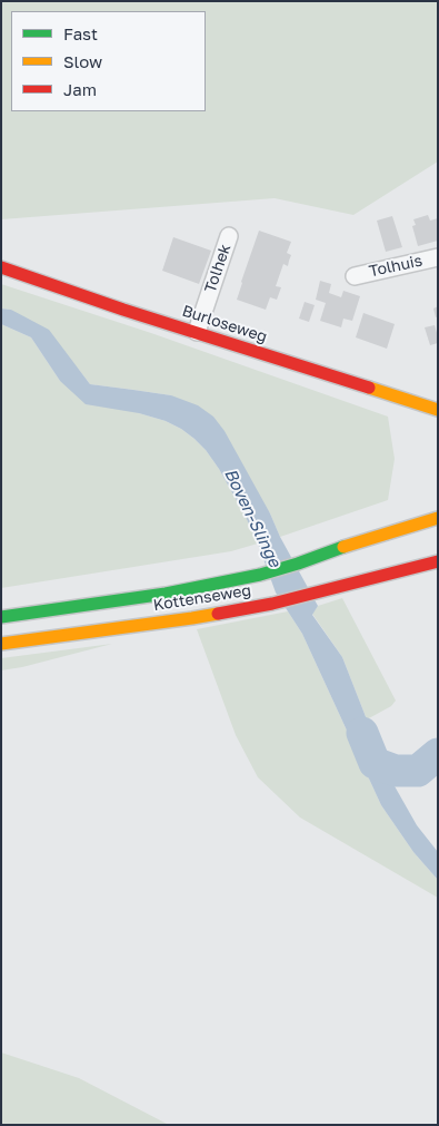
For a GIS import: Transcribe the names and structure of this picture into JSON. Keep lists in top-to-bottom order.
{
  "streets": {
    "street": [
      "Tolhuis",
      "Tolhek",
      "Burloseweg",
      "Kottenseweg"
    ]
  },
  "crossings": [
    ["Tolhek", "Burloseweg"]
  ],
  "water": ["Boven-Slinge"],
  "legend": ["Fast", "Slow", "Jam"]
}
